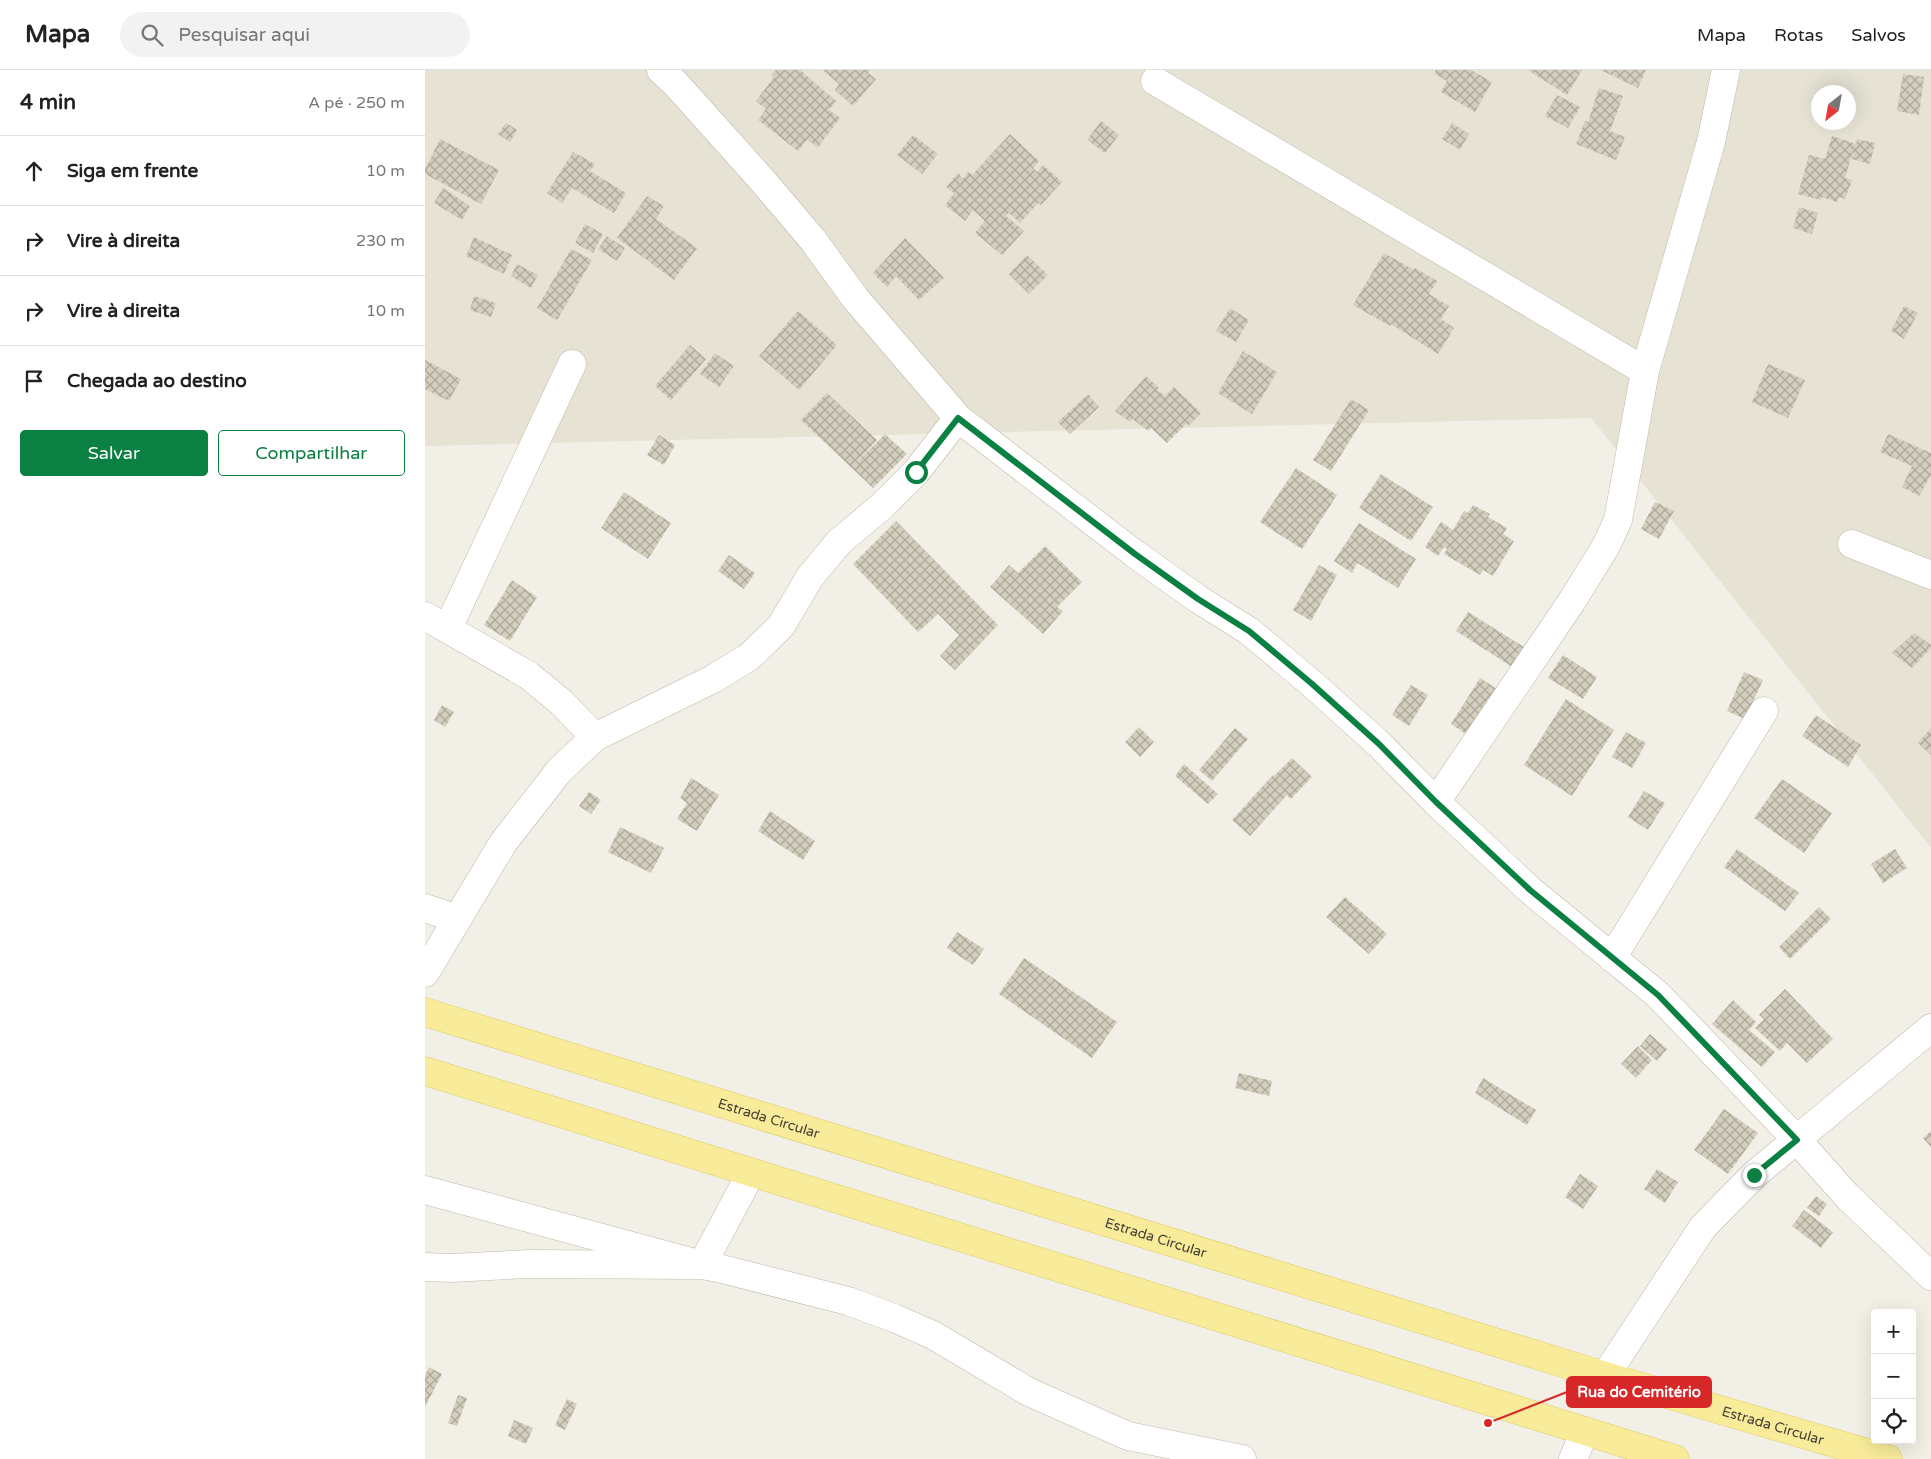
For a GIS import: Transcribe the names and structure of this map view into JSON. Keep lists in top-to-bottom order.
{
  "streets": {
    "main road": ["Estrada Circular"]
  },
  "places": ["Rua do Cemitério"],
  "north": "bottom left",
  "page": {
    "header": "Mapa",
    "search": "Pesquisar aqui",
    "nav": ["Mapa", "Rotas", "Salvos"],
    "heading": ["4 min", "A pé · 250 m"],
    "list": [
      ["Siga em frente", "10 m"],
      ["Vire à direita", "230 m"],
      ["Vire à direita", "10 m"],
      "Chegada ao destino"
    ],
    "buttons": ["Salvar", "Compartilhar"],
    "map_buttons": ["+", "−"]
  }
}
